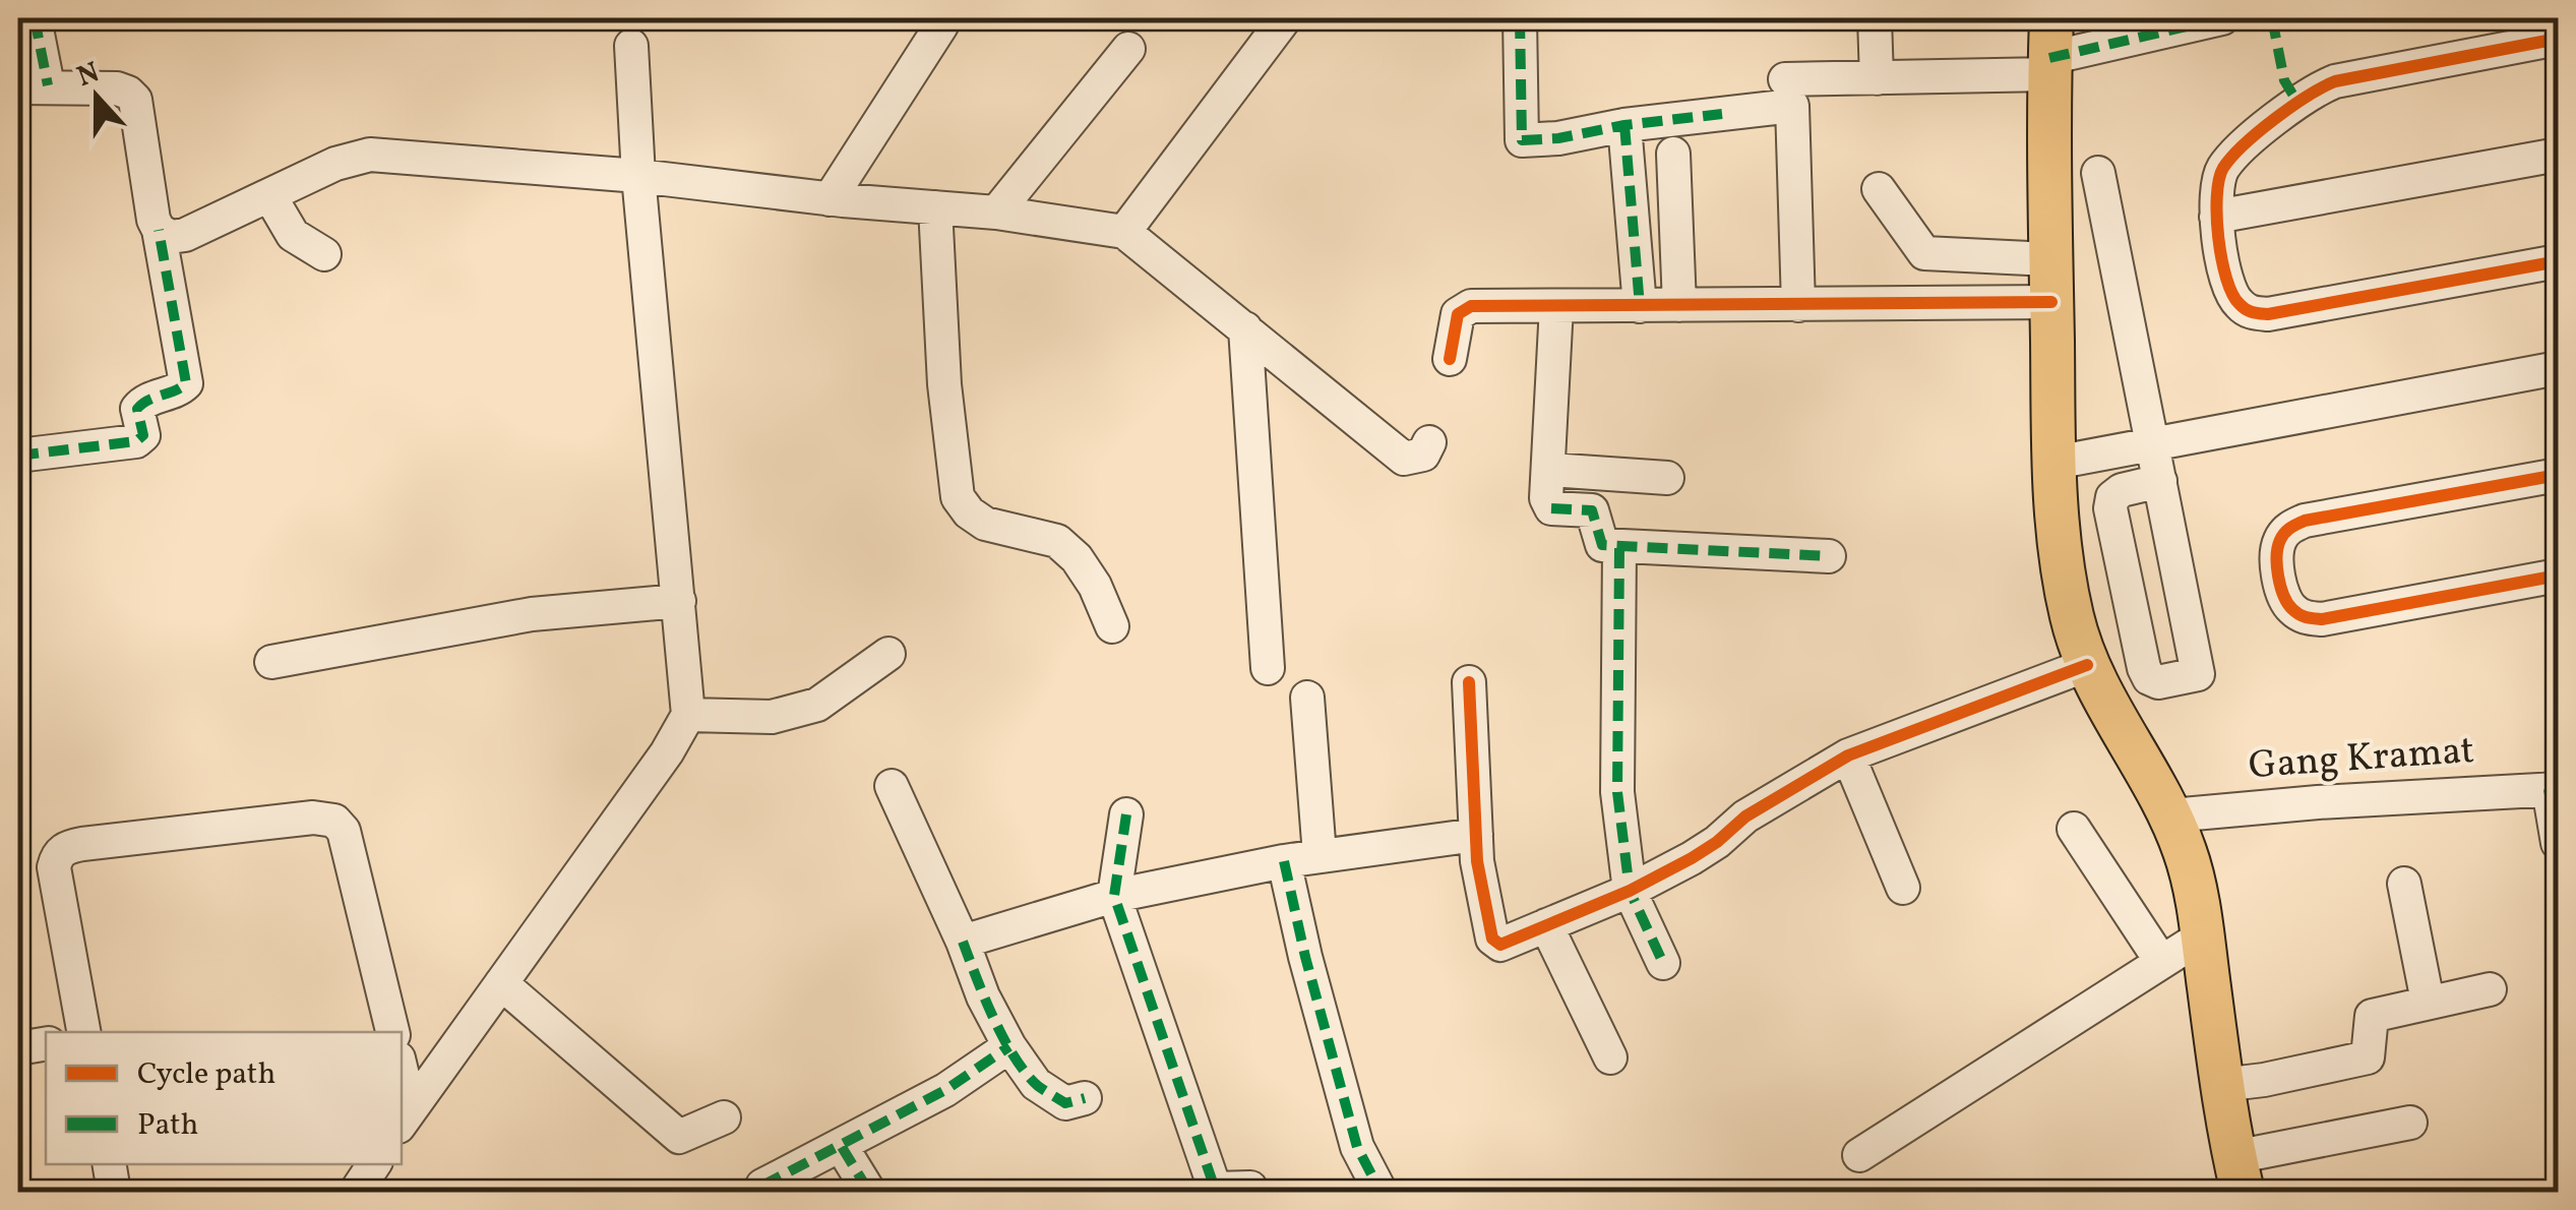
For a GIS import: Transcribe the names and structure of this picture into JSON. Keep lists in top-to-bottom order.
{
  "streets": {
    "street": ["Gang Kramat"]
  },
  "legend": ["Cycle path", "Path"],
  "north": "top"
}
